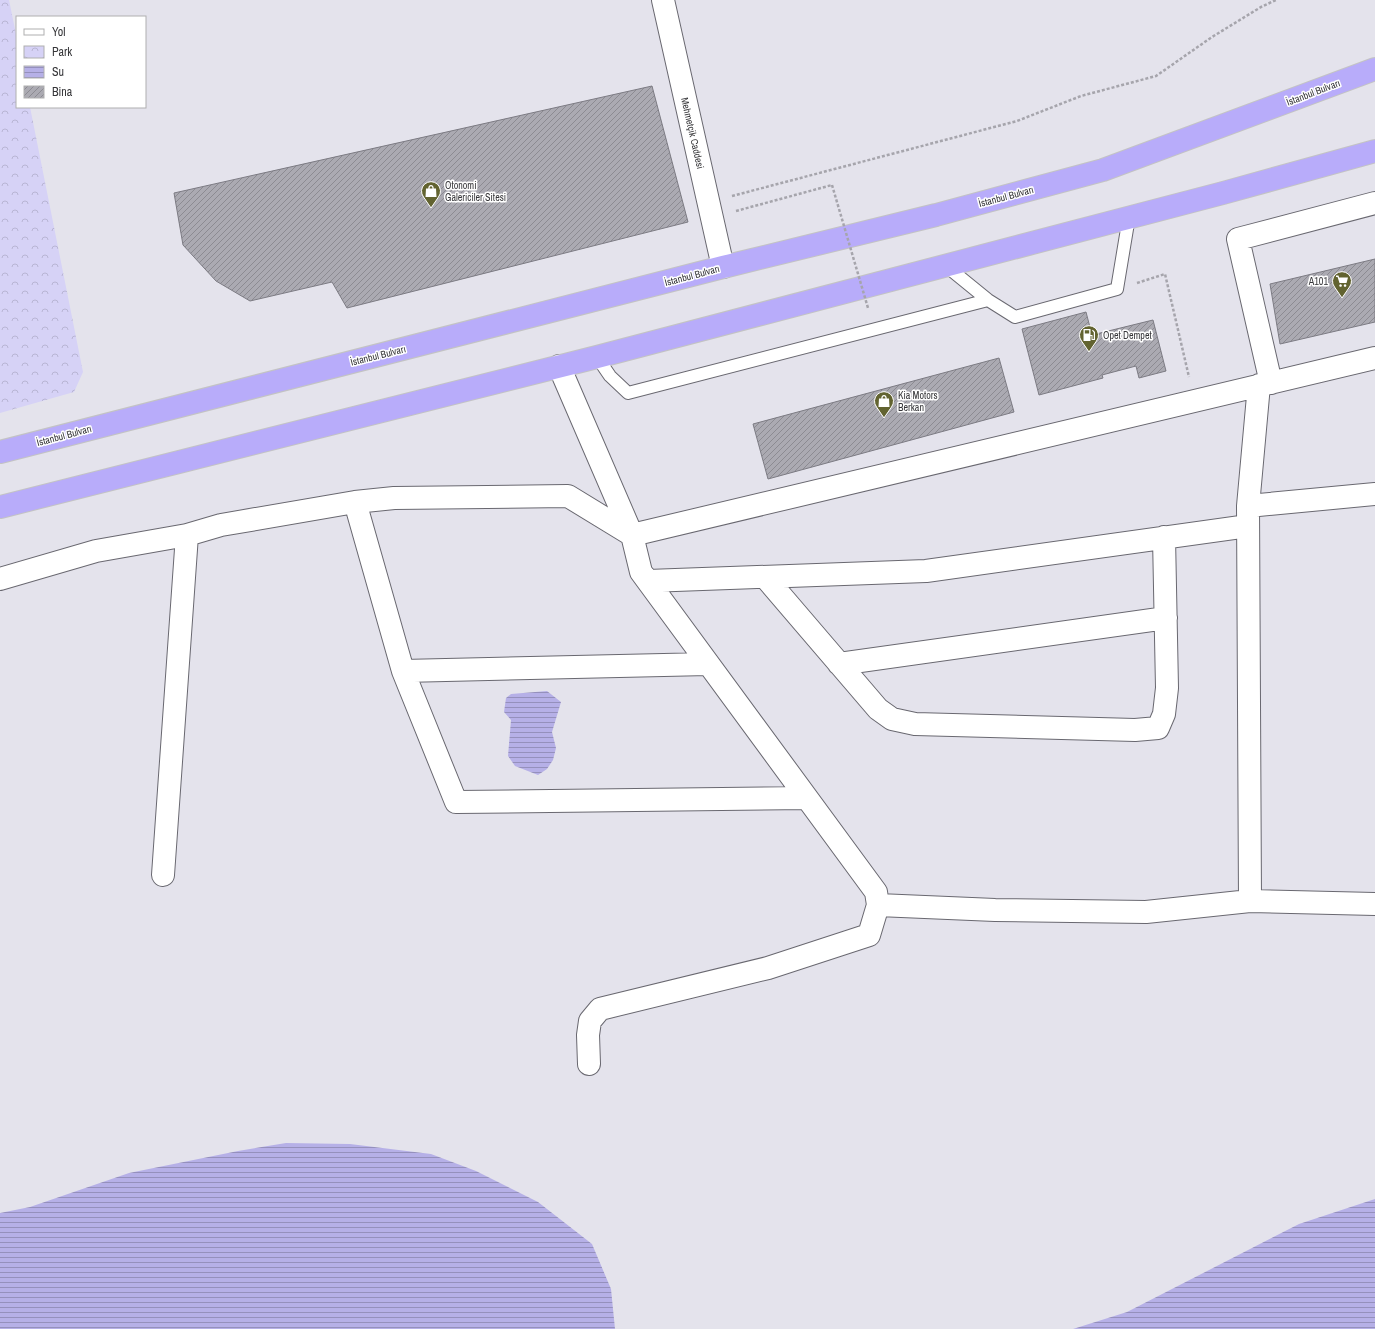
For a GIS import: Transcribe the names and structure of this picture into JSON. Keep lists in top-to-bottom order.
{
  "streets": {
    "highway": ["İstanbul Bulvarı"],
    "street": ["Mehmetçik Caddesi"]
  },
  "crossings": [
    ["İstanbul Bulvarı", "Mehmetçik Caddesi"]
  ],
  "places": {
    "shop": ["Otonomi Galericiler Sitesi", "Kia Motors Berkan"],
    "supermarket": ["A101"],
    "fuel station": ["Opet Dempet"]
  },
  "legend": [
    "Yol",
    "Park",
    "Su",
    "Bina"
  ]
}
